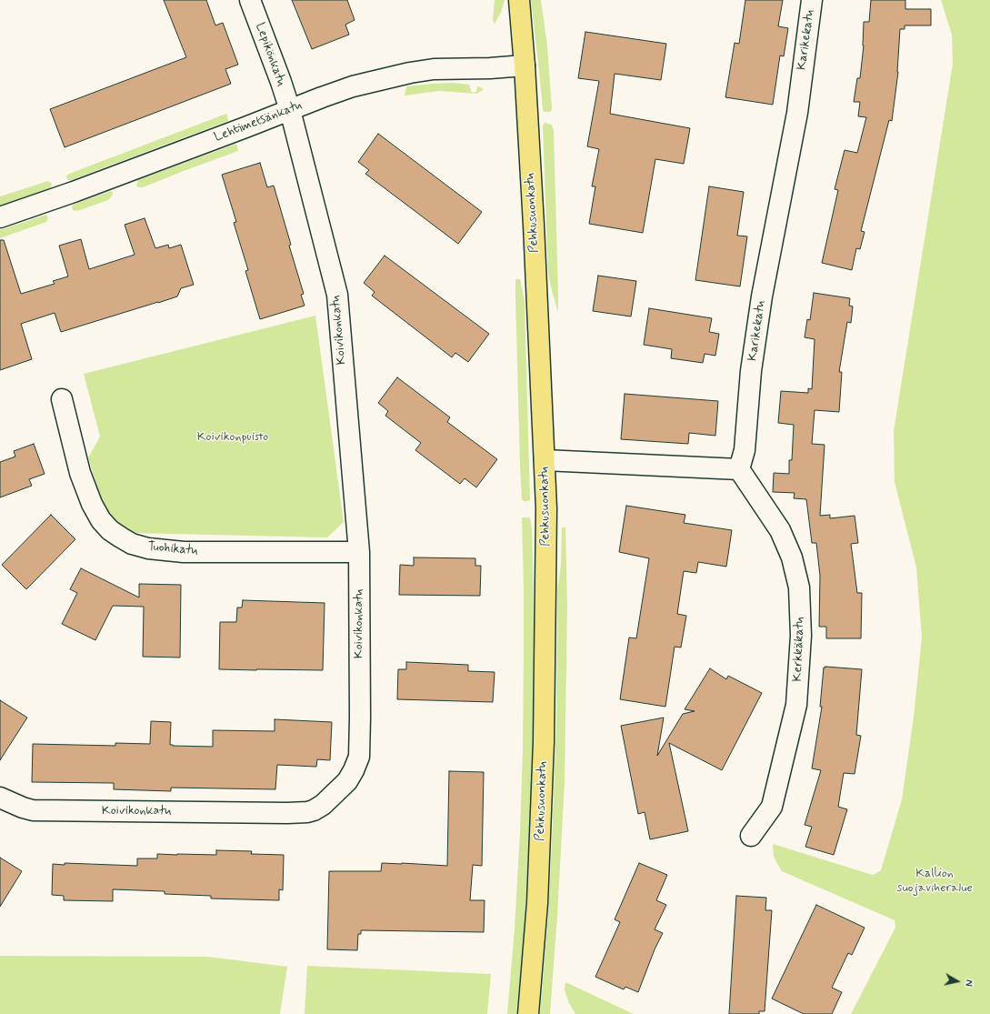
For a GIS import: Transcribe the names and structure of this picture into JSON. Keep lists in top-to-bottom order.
{
  "streets": {
    "main road": ["Pehkusuonkatu"],
    "street": [
      "Karikekatu",
      "Lepikönkatu",
      "Lehtimetsänkatu",
      "Koivikonkatu",
      "Tuohikatu",
      "Kerkkäkatu"
    ]
  },
  "crossings": [
    ["Karikekatu", "Kerkkäkatu"],
    ["Lepikönkatu", "Lehtimetsänkatu"],
    ["Lepikönkatu", "Koivikonkatu"],
    ["Lehtimetsänkatu", "Pehkusuonkatu"],
    ["Lehtimetsänkatu", "Koivikonkatu"],
    ["Koivikonkatu", "Tuohikatu"]
  ],
  "parks": ["Koivikonpuisto", "Kallion suojaviheralue"],
  "north": "right"
}
